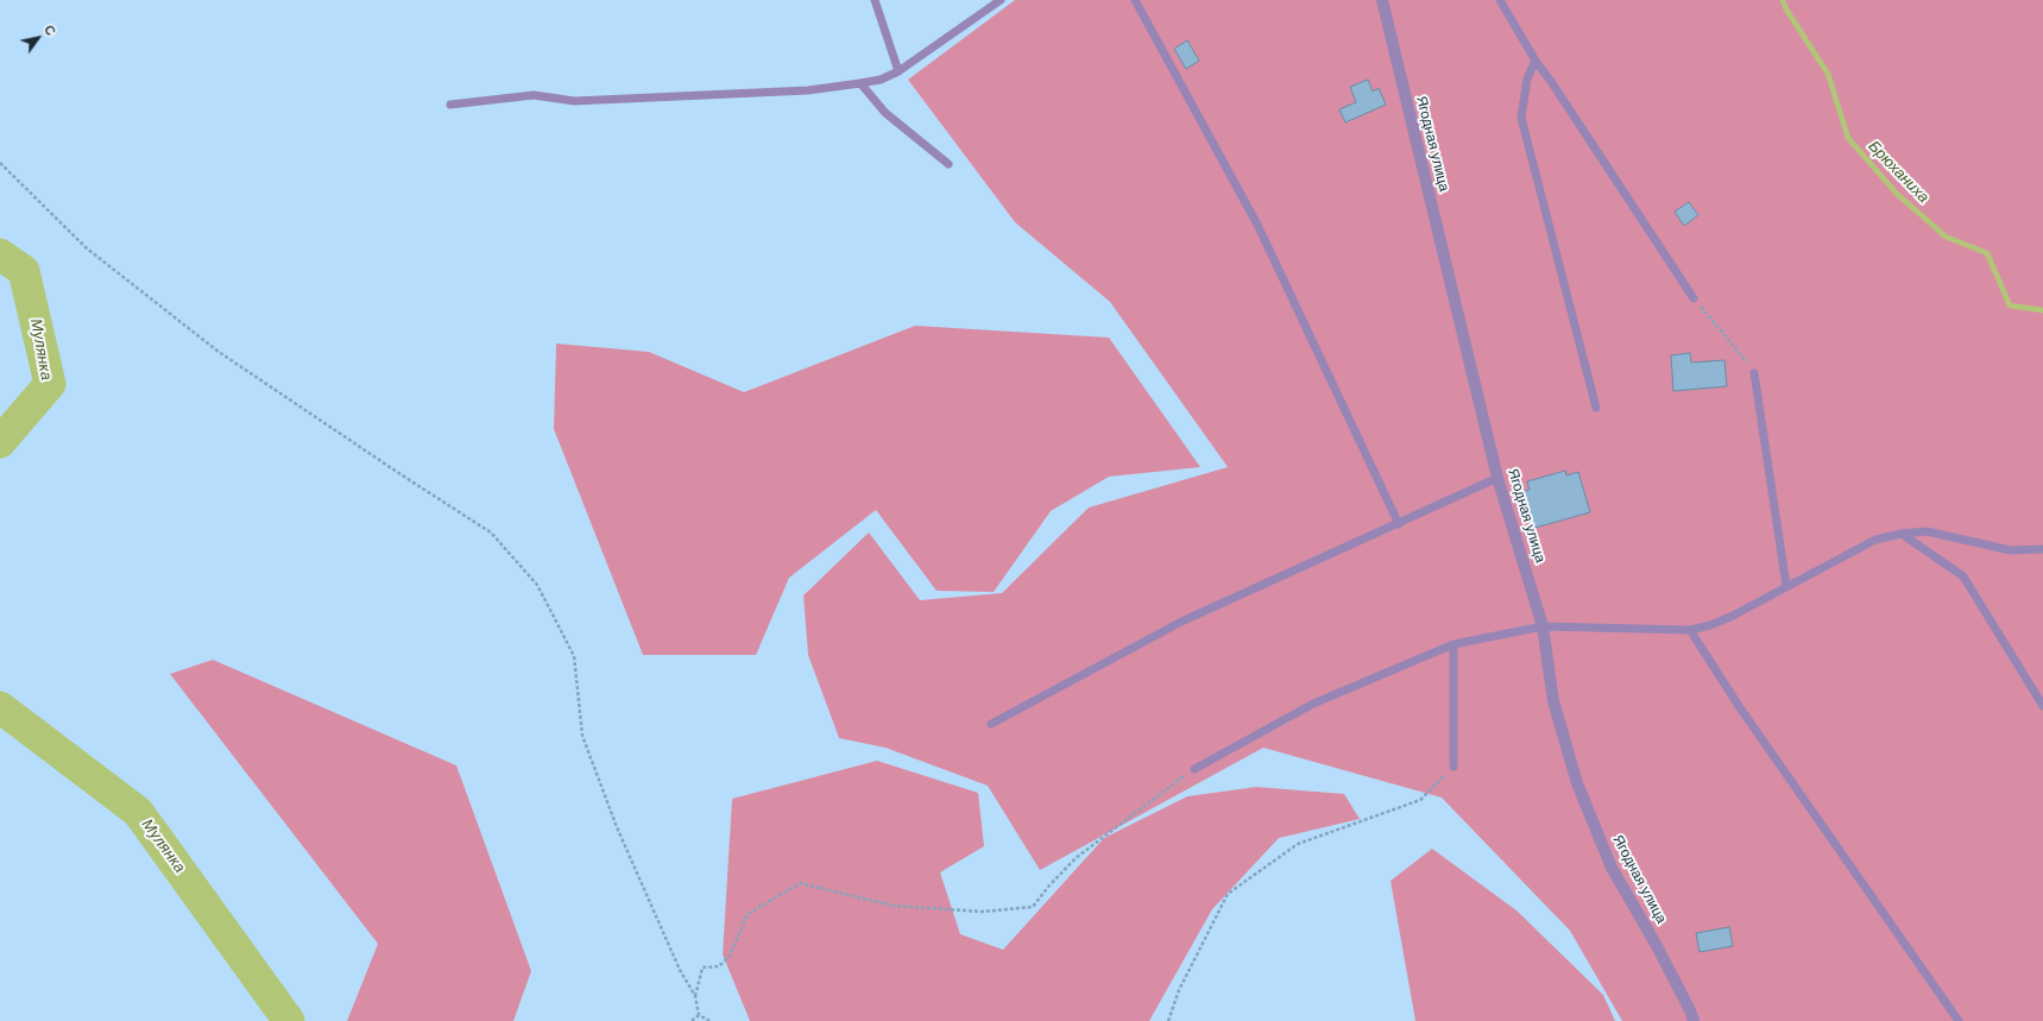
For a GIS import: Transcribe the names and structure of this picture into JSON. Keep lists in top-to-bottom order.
{
  "streets": {
    "street": ["Ягодная улица"]
  },
  "water": ["Брюханиха", "Мулянка"],
  "north": "top right"
}
